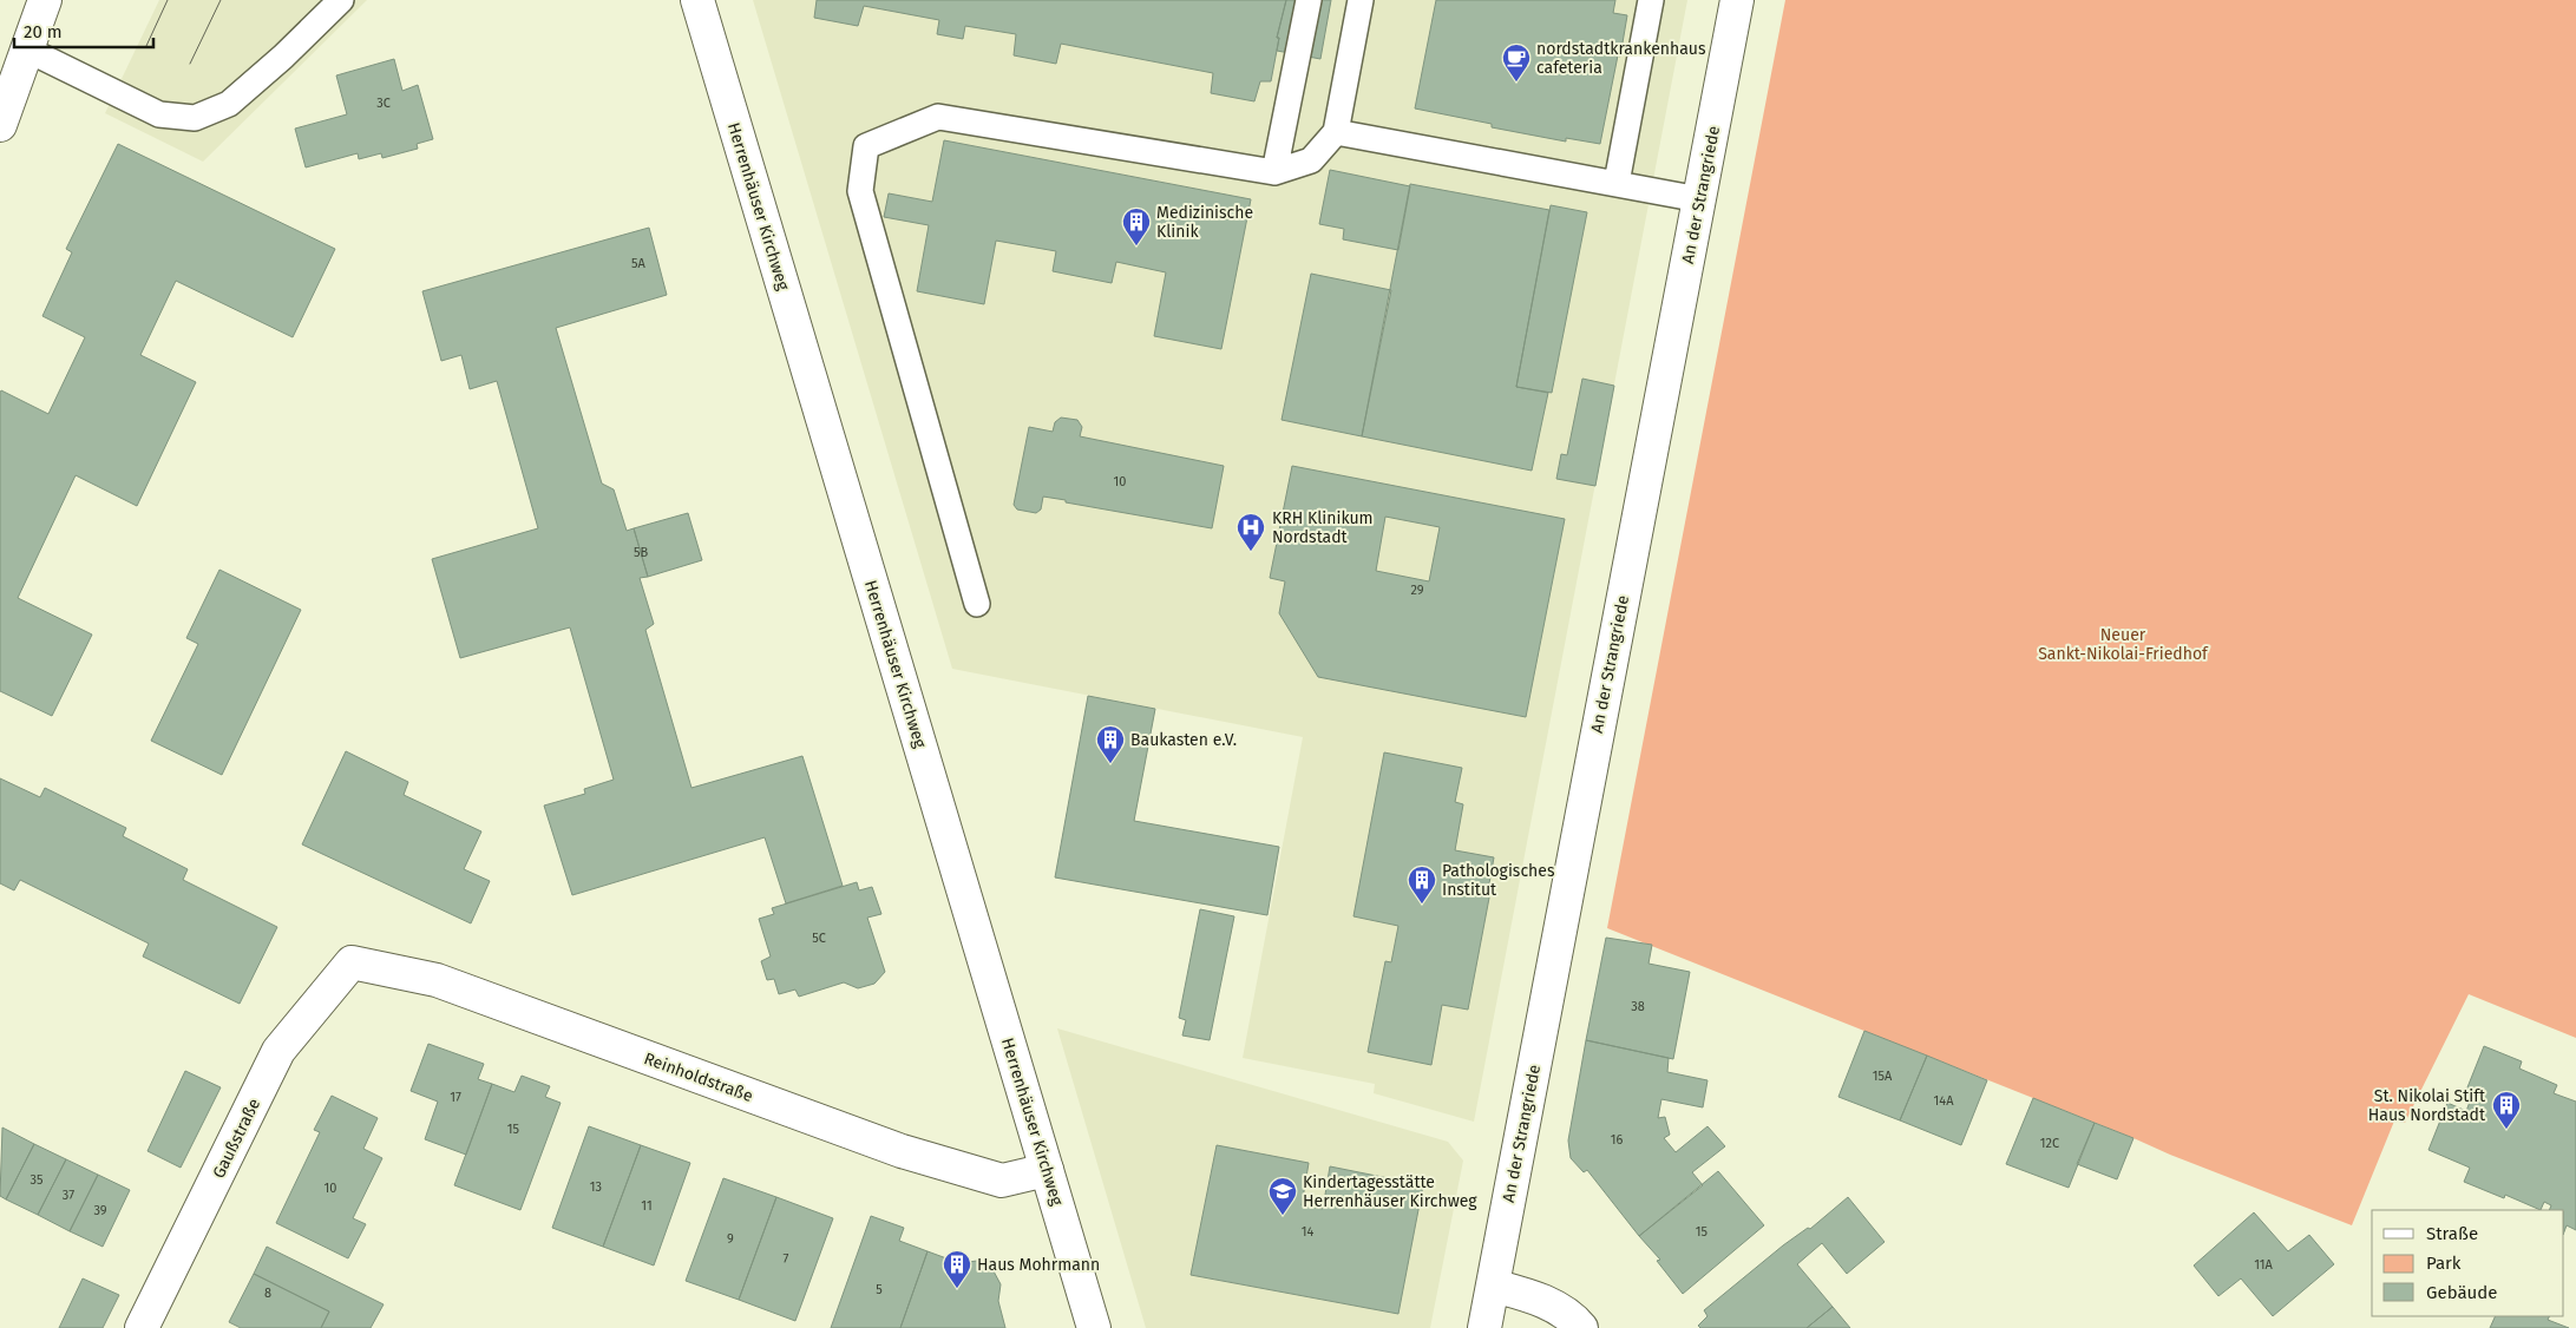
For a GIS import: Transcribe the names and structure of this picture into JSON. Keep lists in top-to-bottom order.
{
  "streets": {
    "street": [
      "An der Strangriede",
      "Herrenhäuser Kirchweg",
      "Reinholdstraße",
      "Gaußstraße"
    ]
  },
  "crossings": [
    ["Herrenhäuser Kirchweg", "Reinholdstraße"],
    ["Reinholdstraße", "Gaußstraße"]
  ],
  "parks": ["Neuer Sankt-Nikolai-Friedhof"],
  "places": {
    "cafe": ["nordstadtkrankenhaus cafeteria"],
    "building": [
      "Medizinische Klinik",
      "Baukasten e.V.",
      "Pathologisches Institut",
      "St. Nikolai Stift Haus Nordstadt",
      "Haus Mohrmann"
    ],
    "hospital": ["KRH Klinikum Nordstadt"],
    "school or university": ["Kindertagesstätte Herrenhäuser Kirchweg"]
  },
  "house_numbers": [
    "3C",
    "5A",
    "10",
    "5B",
    "29",
    "5C",
    "38",
    "15A",
    "17",
    "14A",
    "15",
    "16",
    "12C",
    "35",
    "13",
    "10",
    "37",
    "11",
    "39",
    "14",
    "15",
    "9",
    "7",
    "11A",
    "5",
    "8"
  ],
  "legend": ["Straße", "Park", "Gebäude"],
  "scale_bar": "20 m"
}
